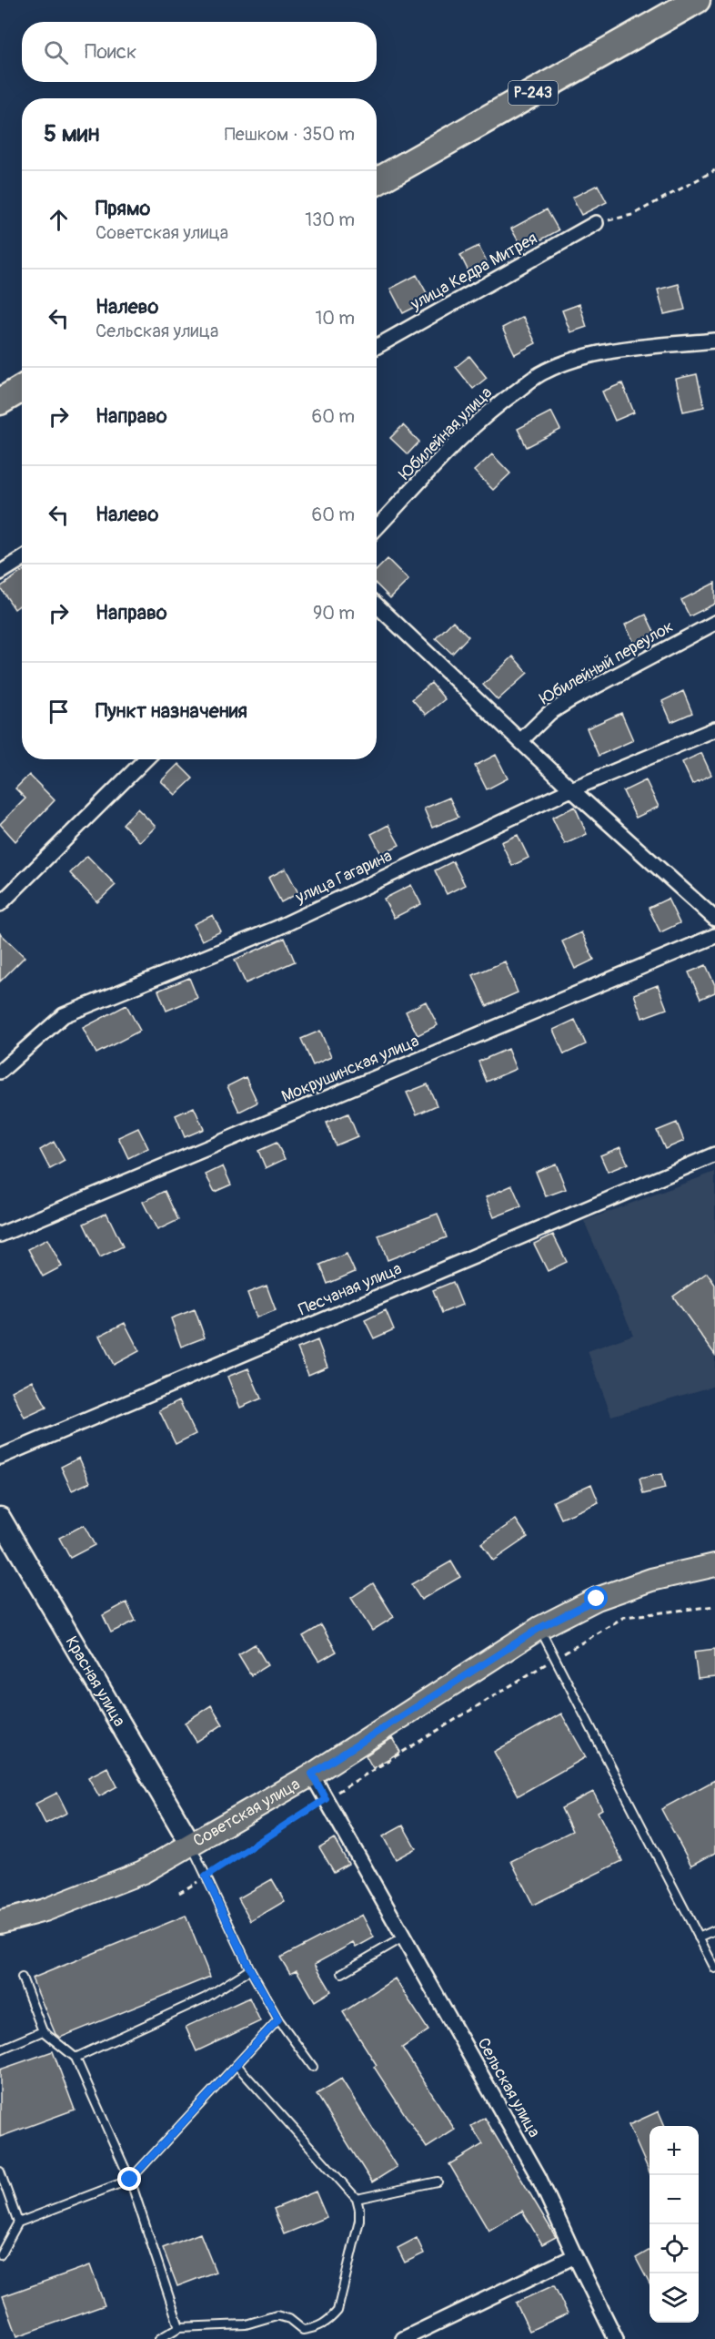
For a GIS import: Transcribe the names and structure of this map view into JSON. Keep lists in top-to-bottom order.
{
  "streets": {
    "highway": ["Р-243"],
    "main road": ["Советская улица"],
    "street": [
      "улица Кедра Митрея",
      "Юбилейная улица",
      "Юбилейный переулок",
      "улица Гагарина",
      "Мокрушинская улица",
      "Песчаная улица",
      "Красная улица",
      "Сельская улица"
    ]
  },
  "crossings": [
    ["Красная улица", "Советская улица"],
    ["Советская улица", "Сельская улица"]
  ],
  "page": {
    "search": "Поиск",
    "heading": ["5 мин", "Пешком · 350 m"],
    "list": [
      ["Прямо", "Советская улица", "130 m"],
      ["Налево", "Сельская улица", "10 m"],
      ["Направо", "60 m"],
      ["Налево", "60 m"],
      ["Направо", "90 m"],
      "Пункт назначения"
    ],
    "map_buttons": ["+", "−"]
  }
}
